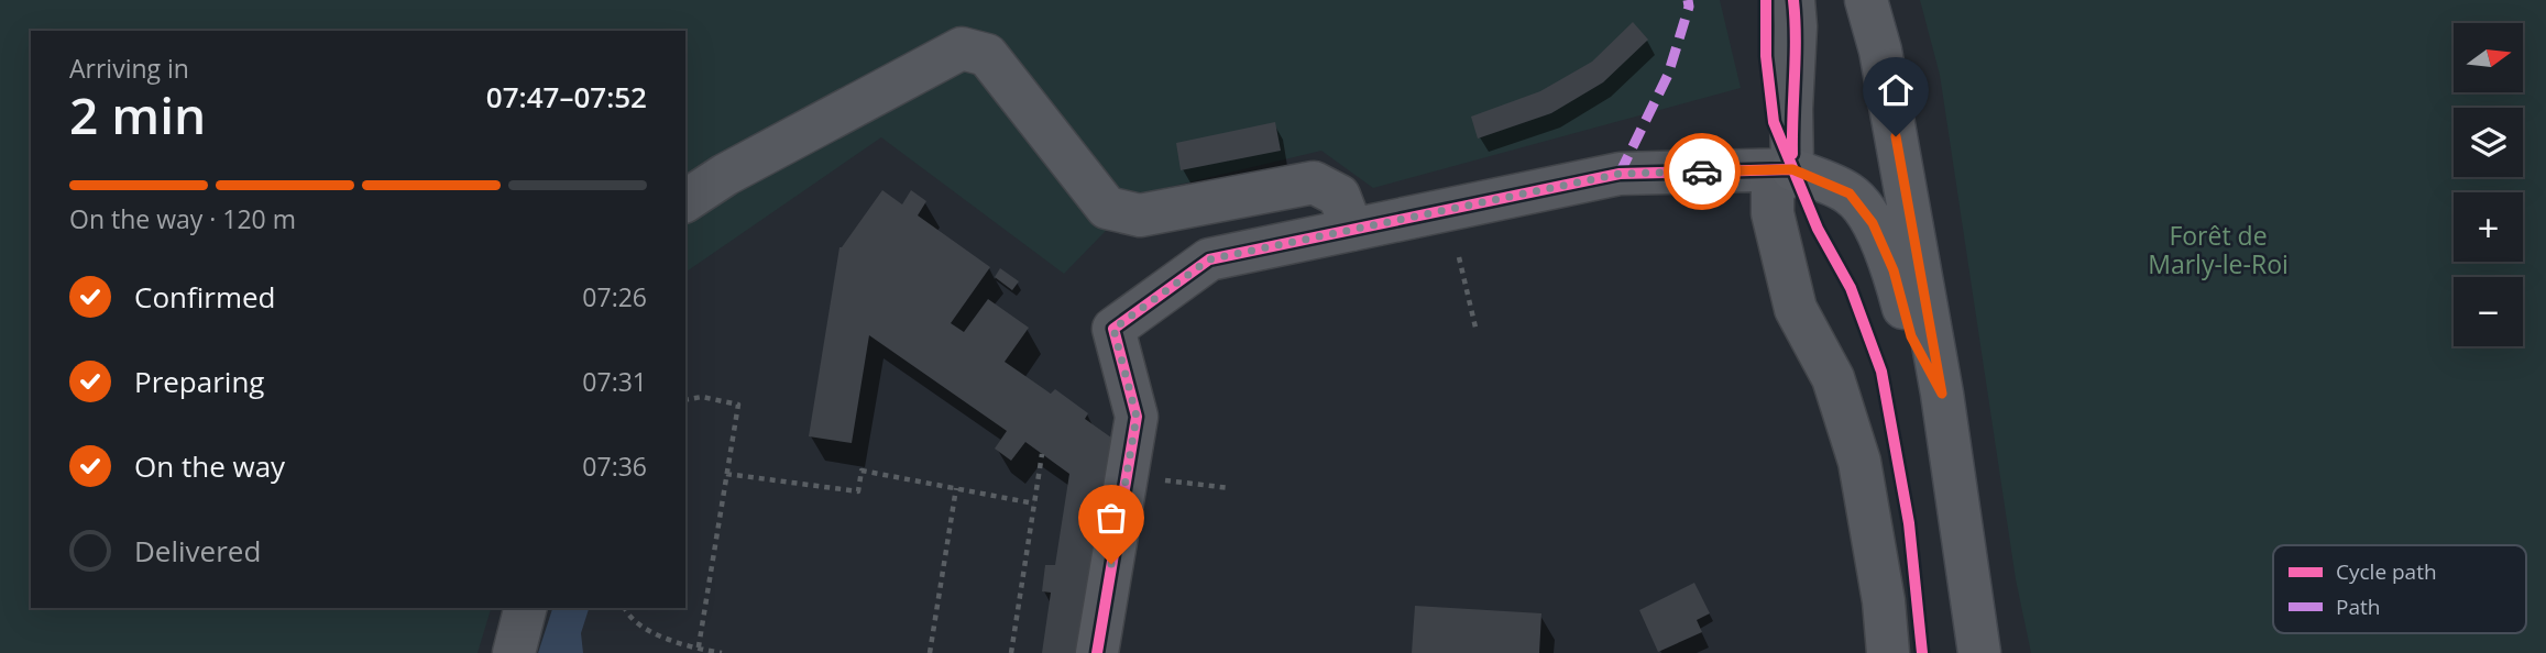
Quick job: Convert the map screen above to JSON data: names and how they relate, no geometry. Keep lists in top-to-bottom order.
{
  "parks": ["Forêt de Marly-le-Roi"],
  "legend": ["Cycle path", "Path"],
  "north": "right",
  "page": {
    "map_buttons": ["+", "−"],
    "heading": ["2 min", "Arriving in", "07:47–07:52"],
    "bar": "On the way · 120 m",
    "list": [
      ["Confirmed", "07:26"],
      ["Preparing", "07:31"],
      ["On the way", "07:36"],
      "Delivered"
    ]
  }
}
